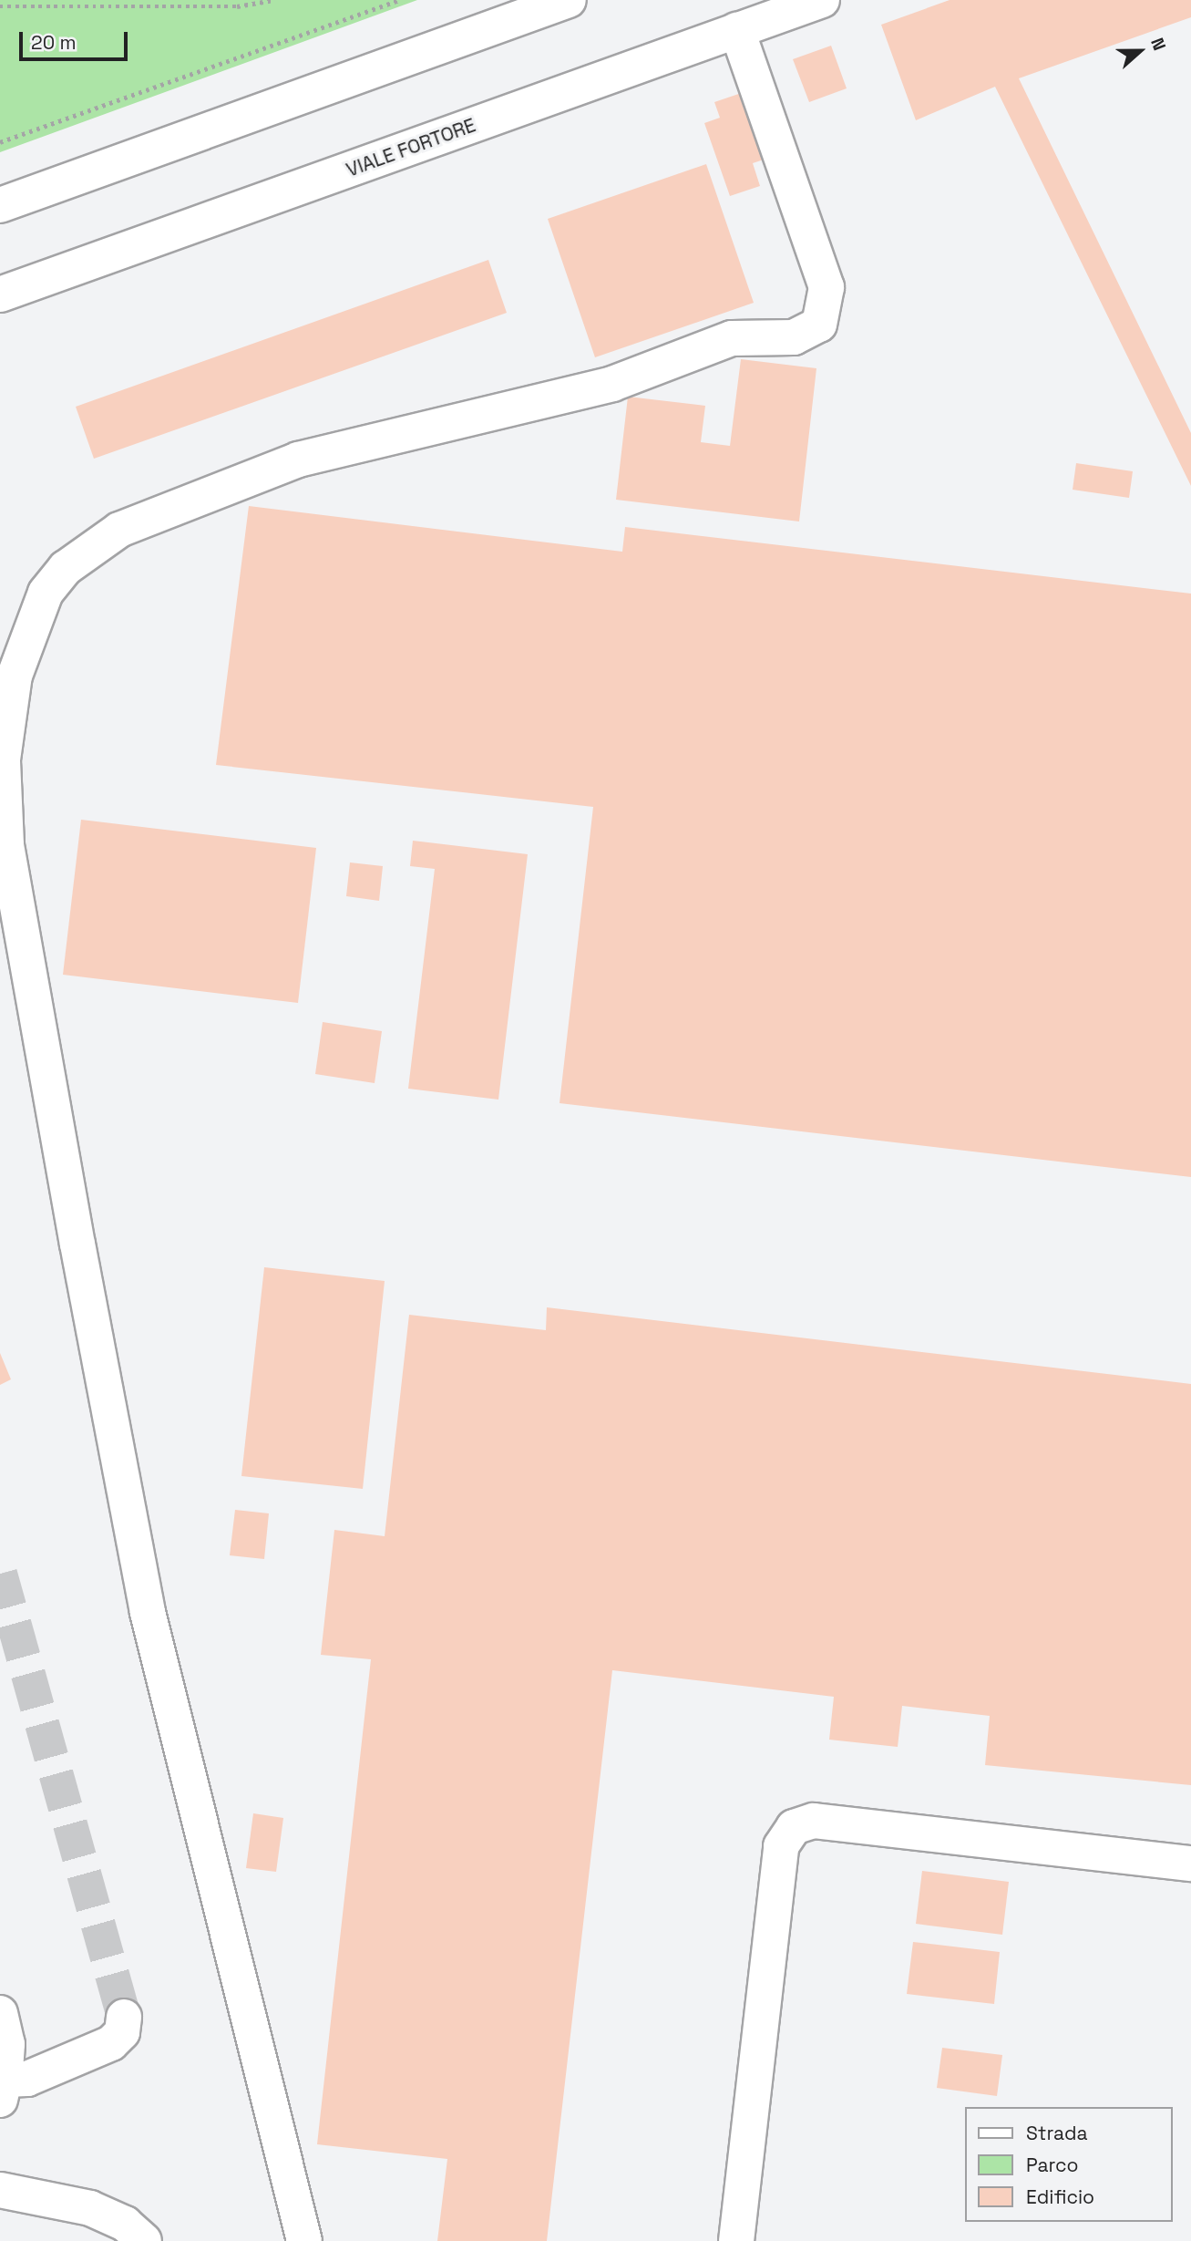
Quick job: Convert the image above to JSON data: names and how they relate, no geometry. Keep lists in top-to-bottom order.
{
  "streets": {
    "main road": ["VIALE FORTORE"]
  },
  "legend": ["Strada", "Parco", "Edificio"],
  "scale_bar": "20 m",
  "north": "right"
}
